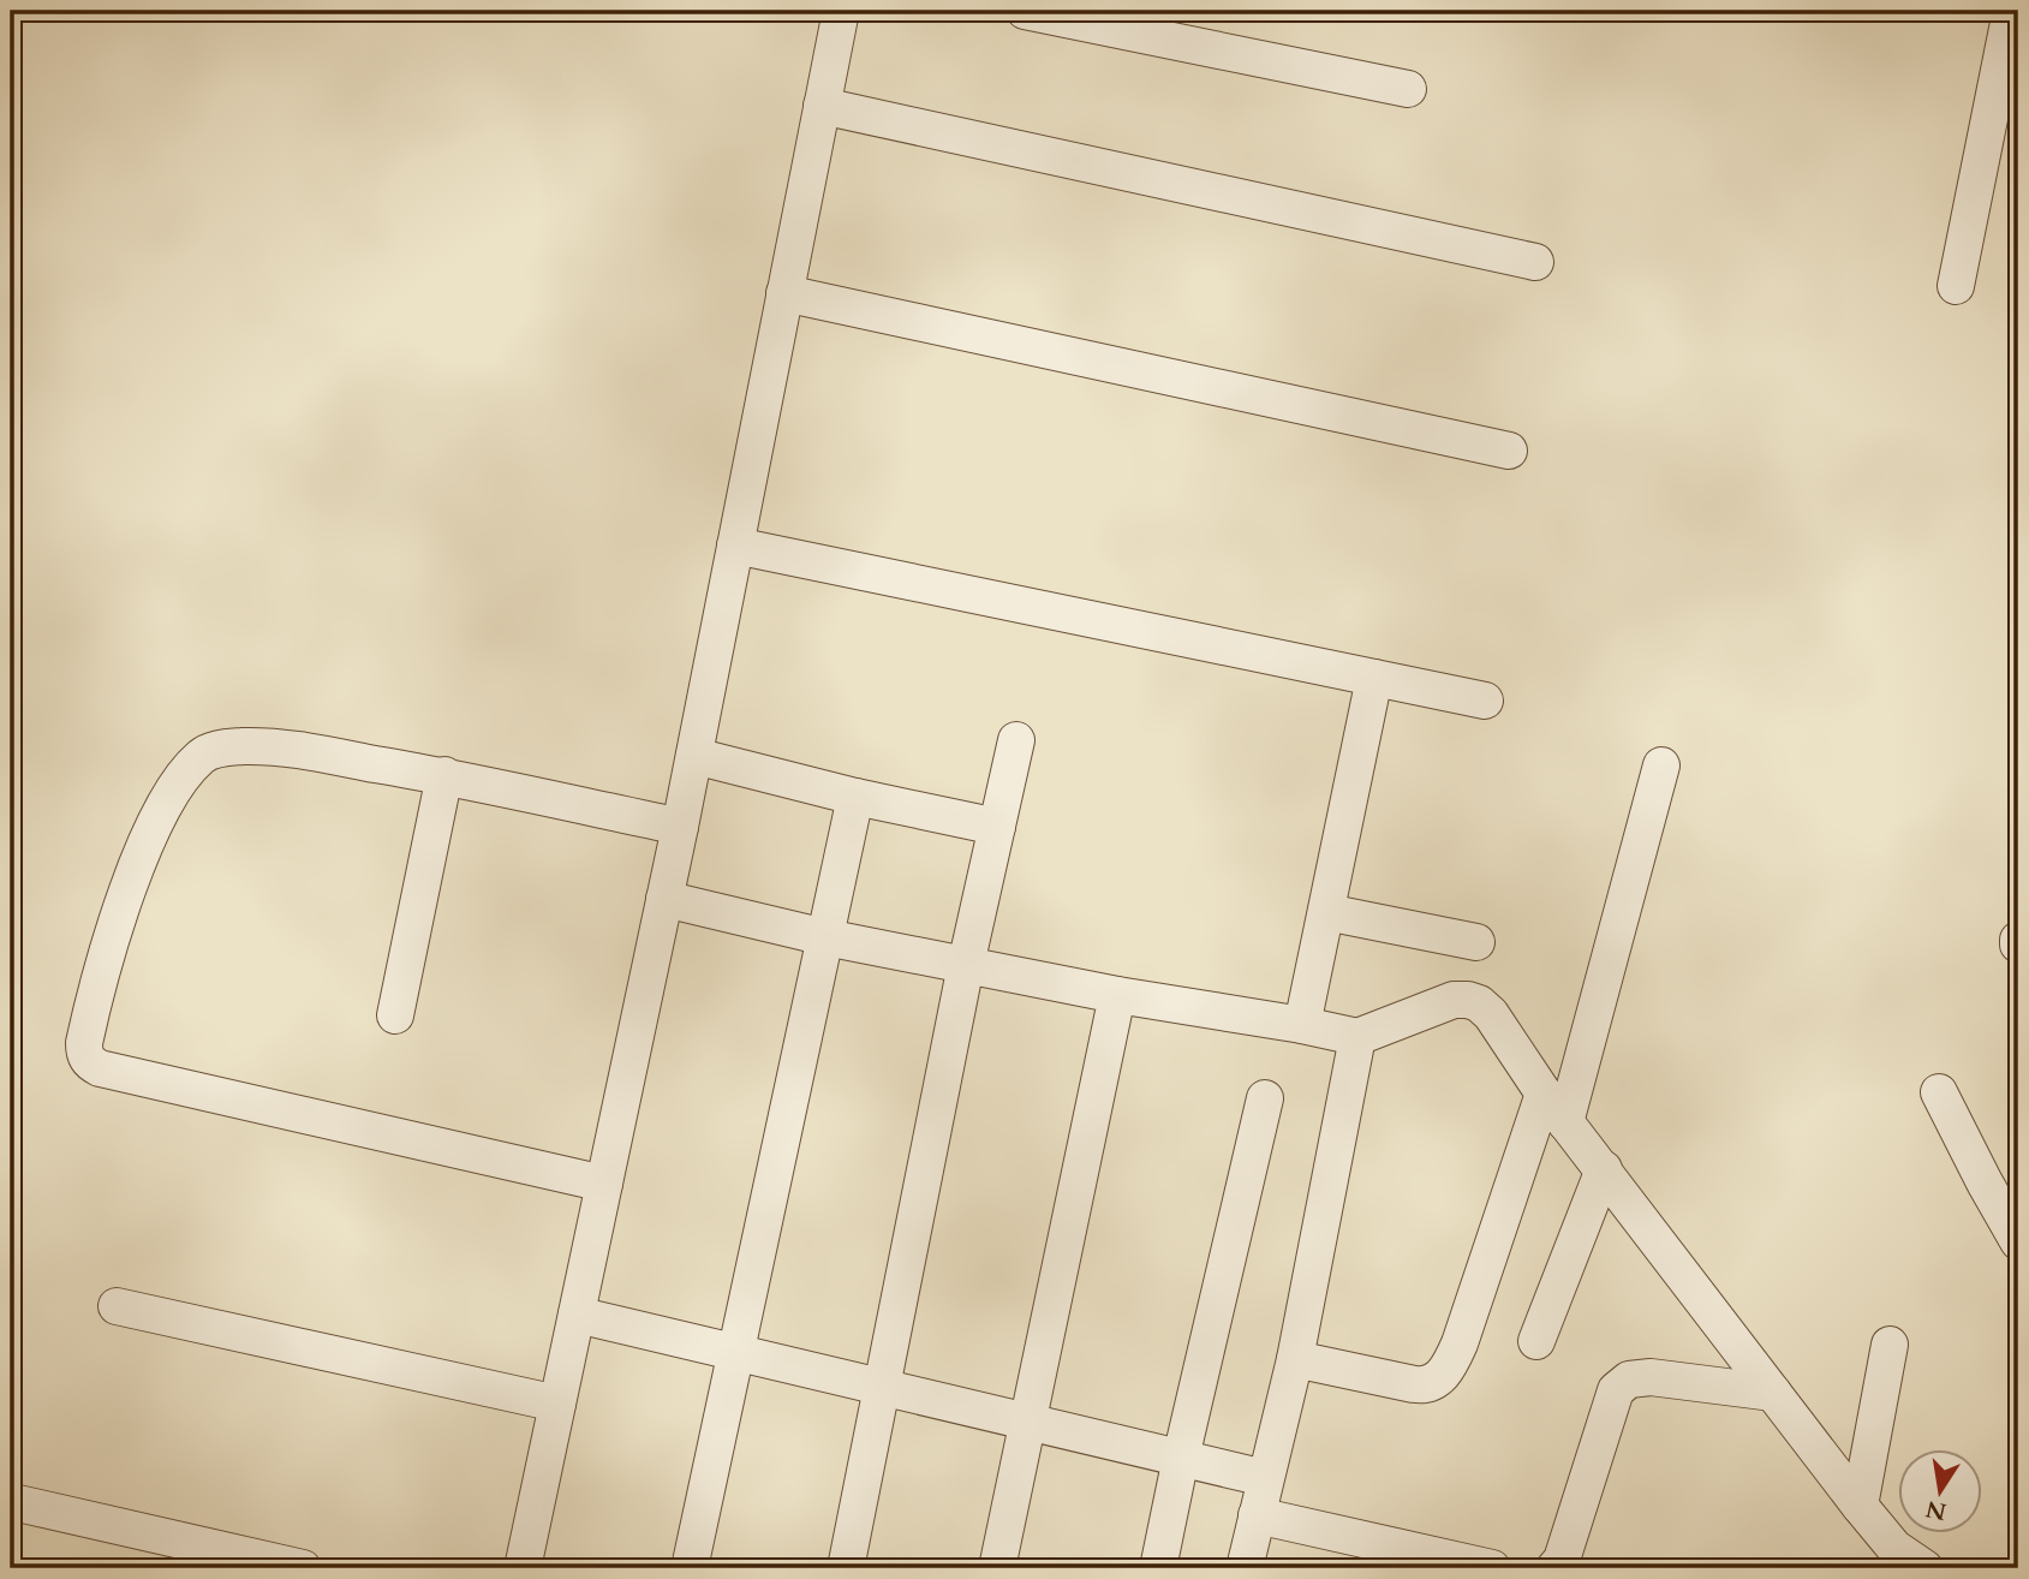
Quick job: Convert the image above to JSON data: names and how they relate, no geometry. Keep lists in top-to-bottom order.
{
  "north": "bottom"
}
